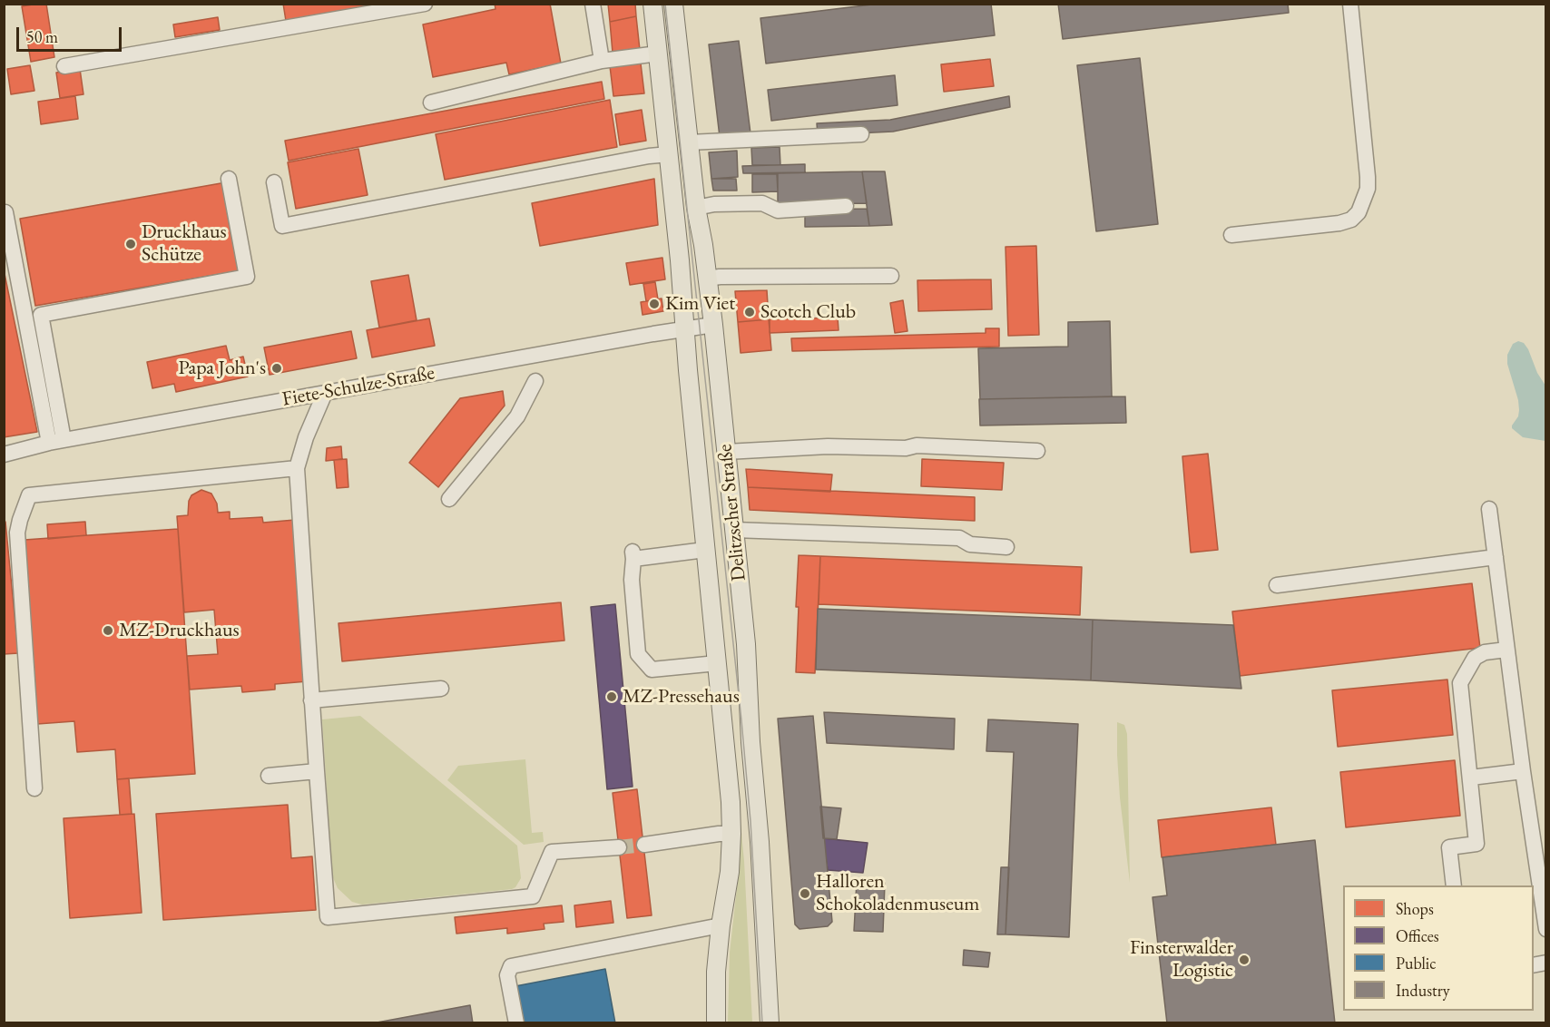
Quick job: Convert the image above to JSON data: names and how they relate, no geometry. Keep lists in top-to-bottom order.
{
  "streets": {
    "main road": ["Delitzscher Straße"],
    "street": ["Fiete-Schulze-Straße"]
  },
  "crossings": [
    ["Fiete-Schulze-Straße", "Delitzscher Straße"]
  ],
  "places": [
    "Druckhaus Schütze",
    "Kim Viet",
    "Scotch Club",
    "Papa John's",
    "MZ-Druckhaus",
    "MZ-Pressehaus",
    "Halloren Schokoladenmuseum",
    "Finsterwalder Logistic"
  ],
  "legend": [
    "Shops",
    "Offices",
    "Public",
    "Industry"
  ],
  "scale_bar": "50 m"
}
